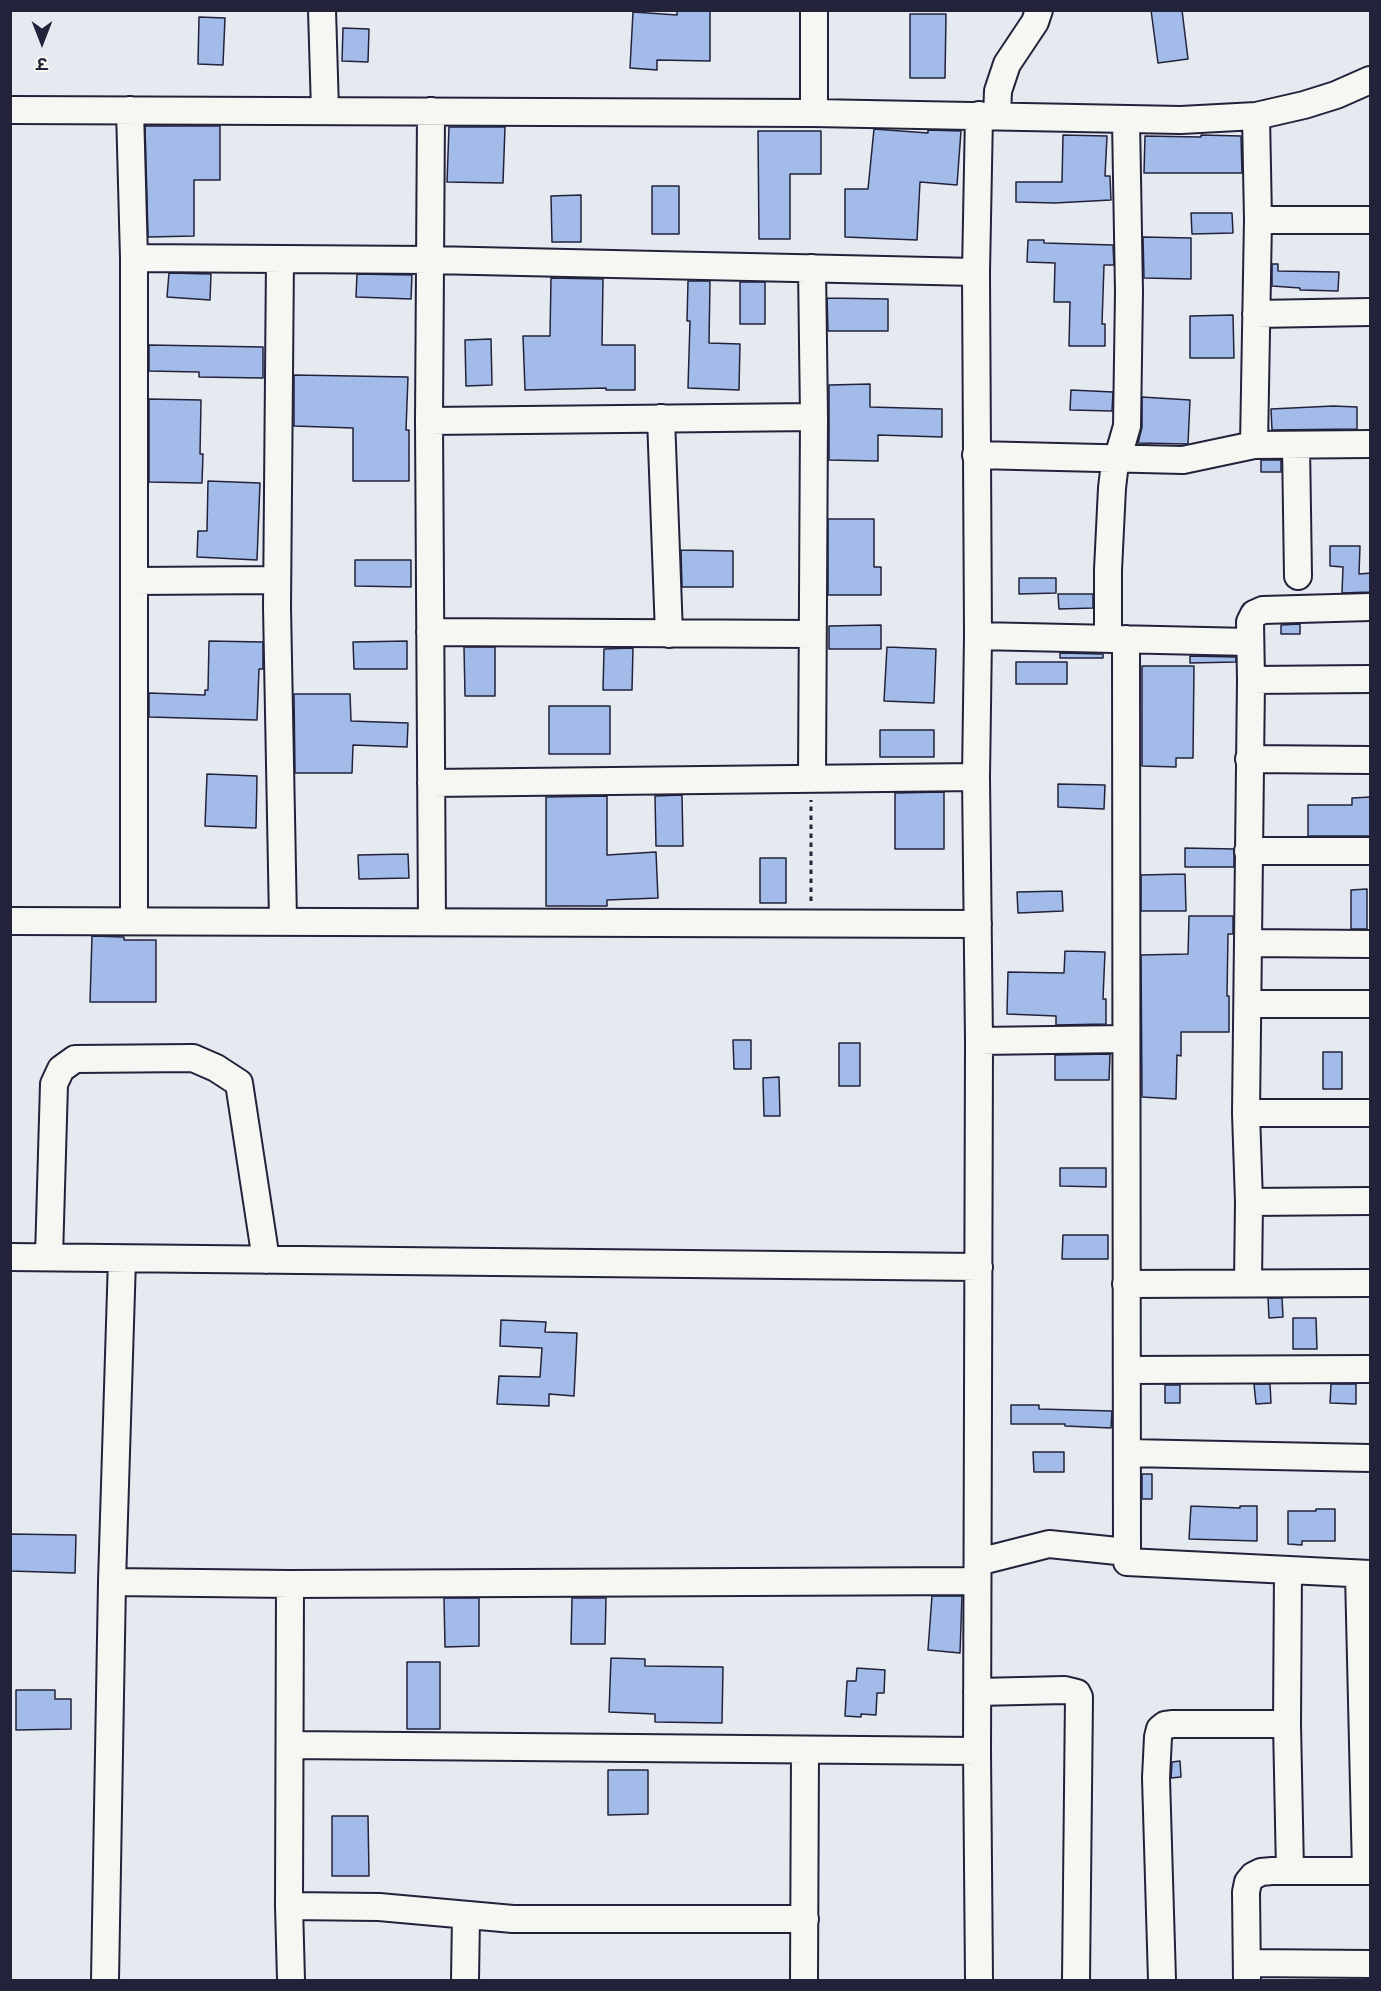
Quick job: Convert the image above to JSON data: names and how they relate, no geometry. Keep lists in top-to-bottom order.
{
  "north": "bottom"
}
